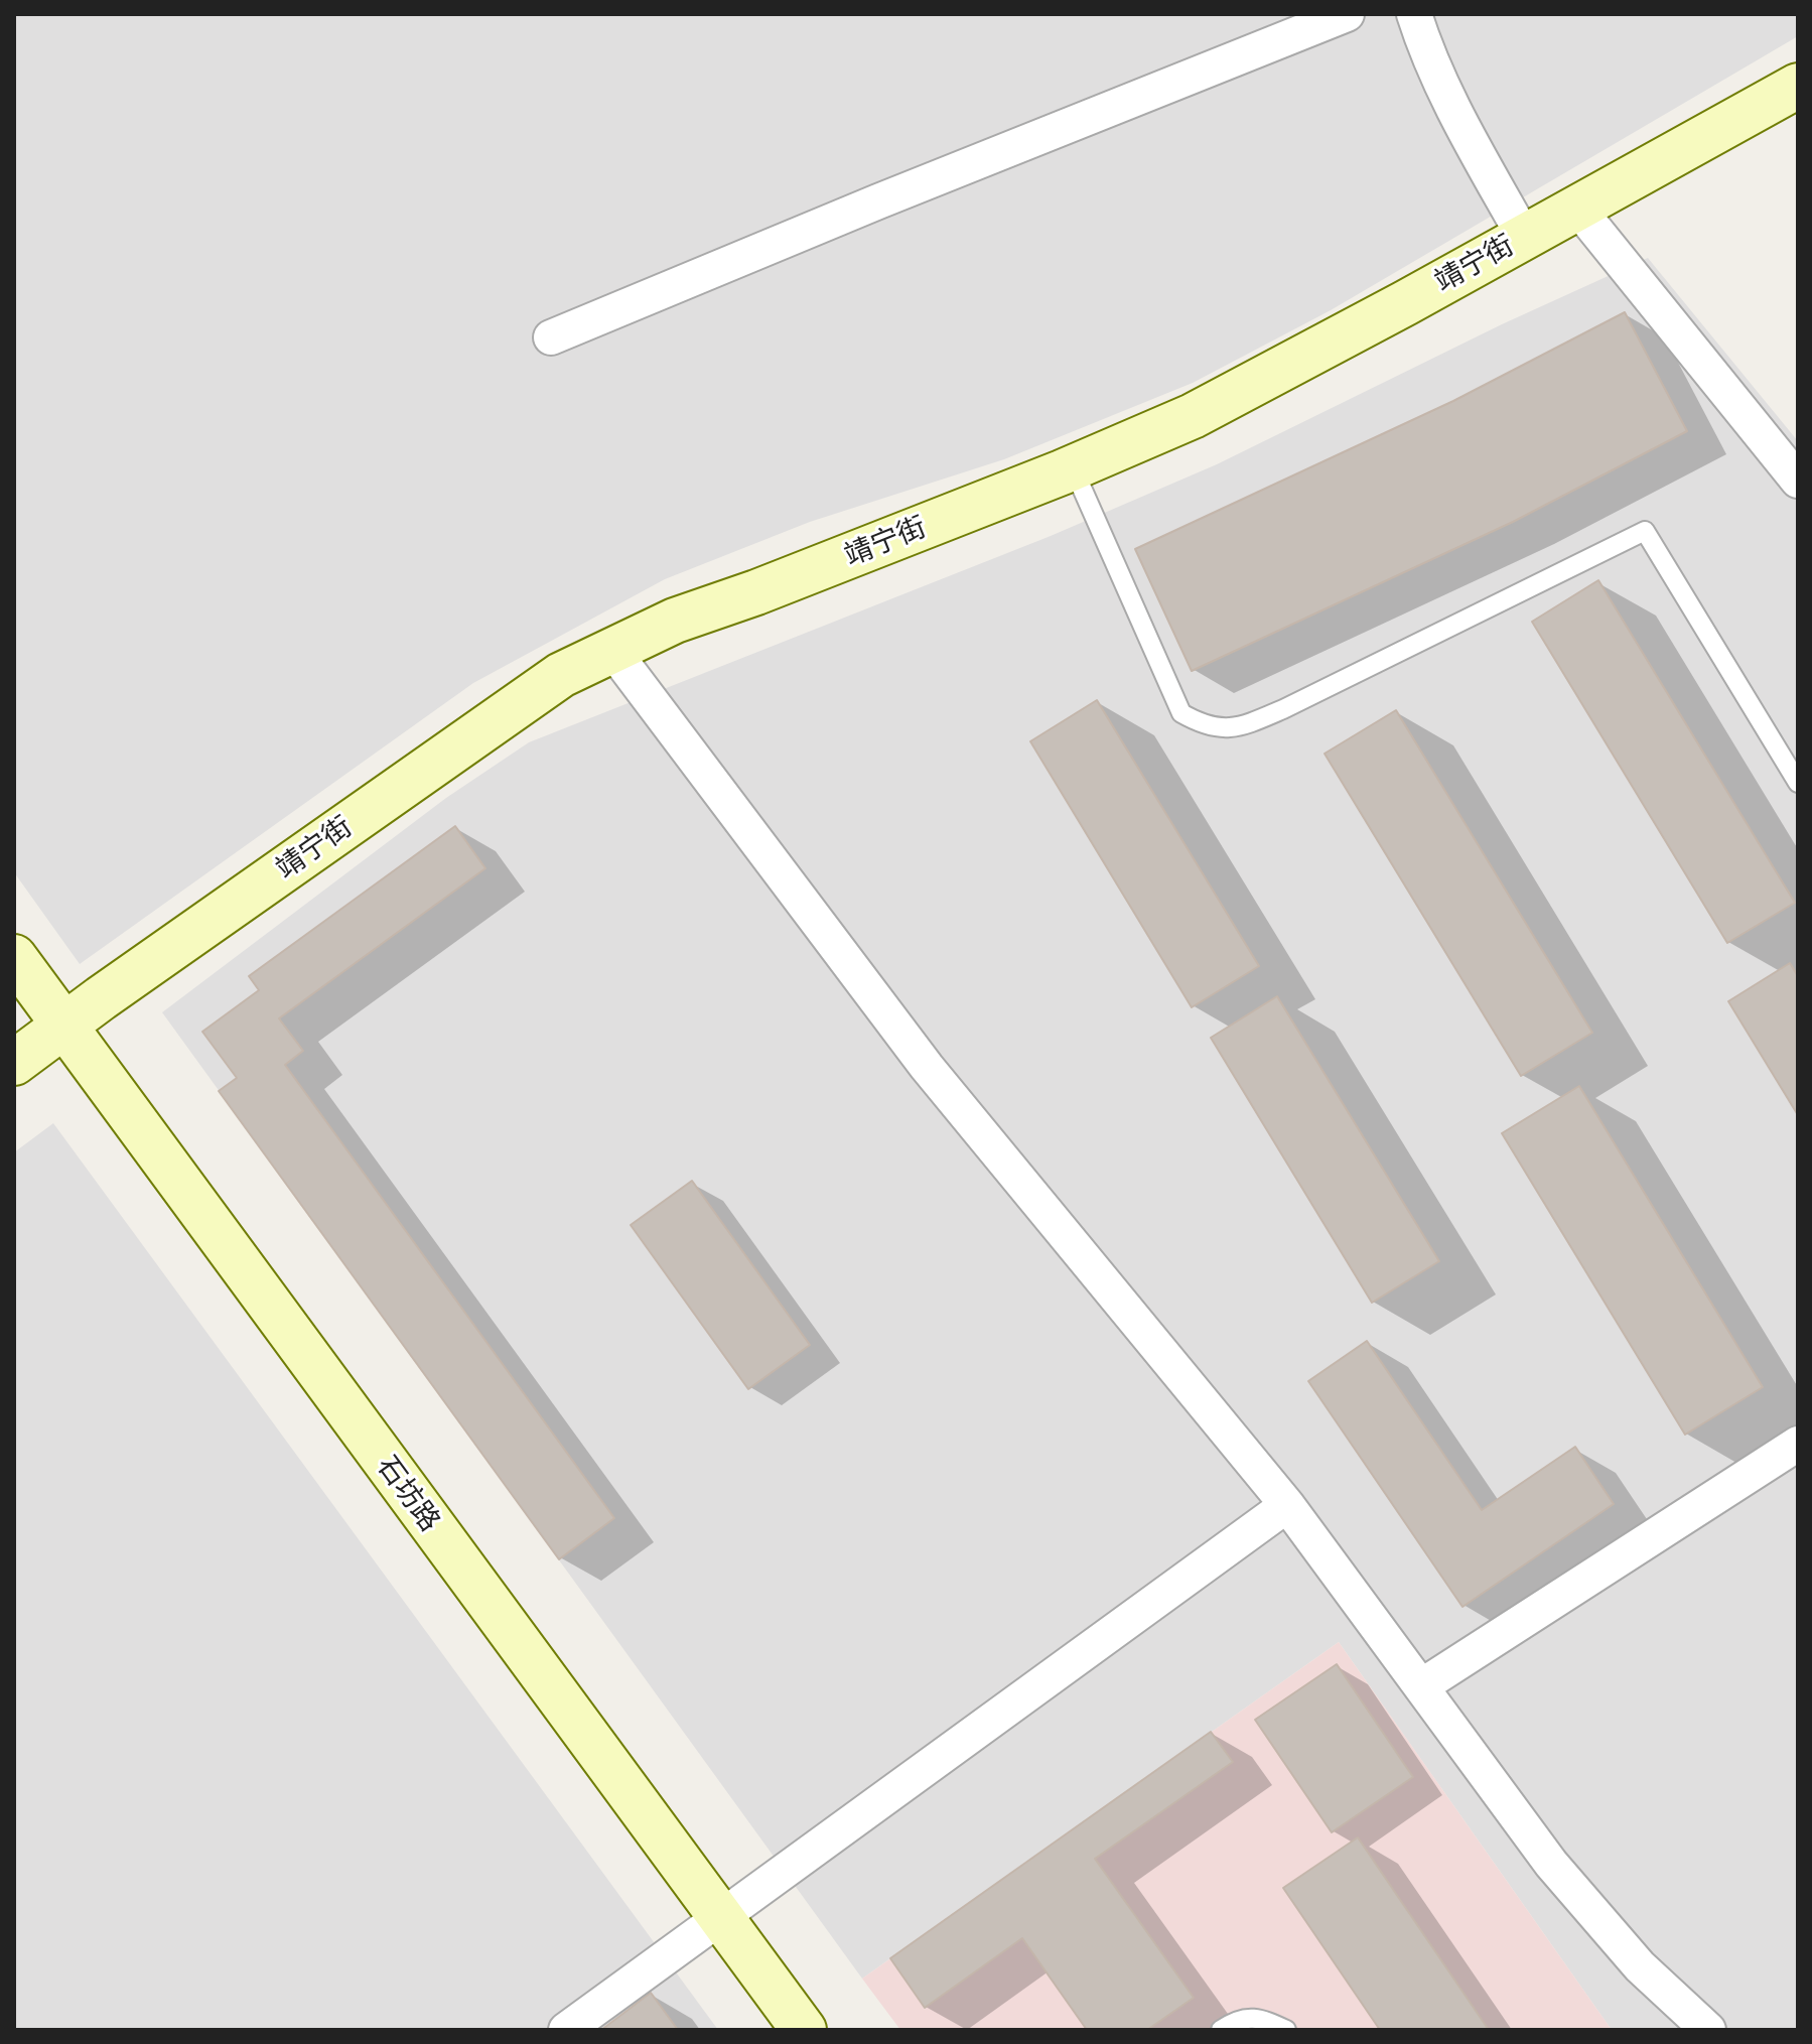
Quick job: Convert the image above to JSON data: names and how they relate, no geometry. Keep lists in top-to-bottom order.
{
  "streets": {
    "main road": ["靖宁街", "石坊路"]
  },
  "crossings": [
    ["靖宁街", "石坊路"]
  ]
}
